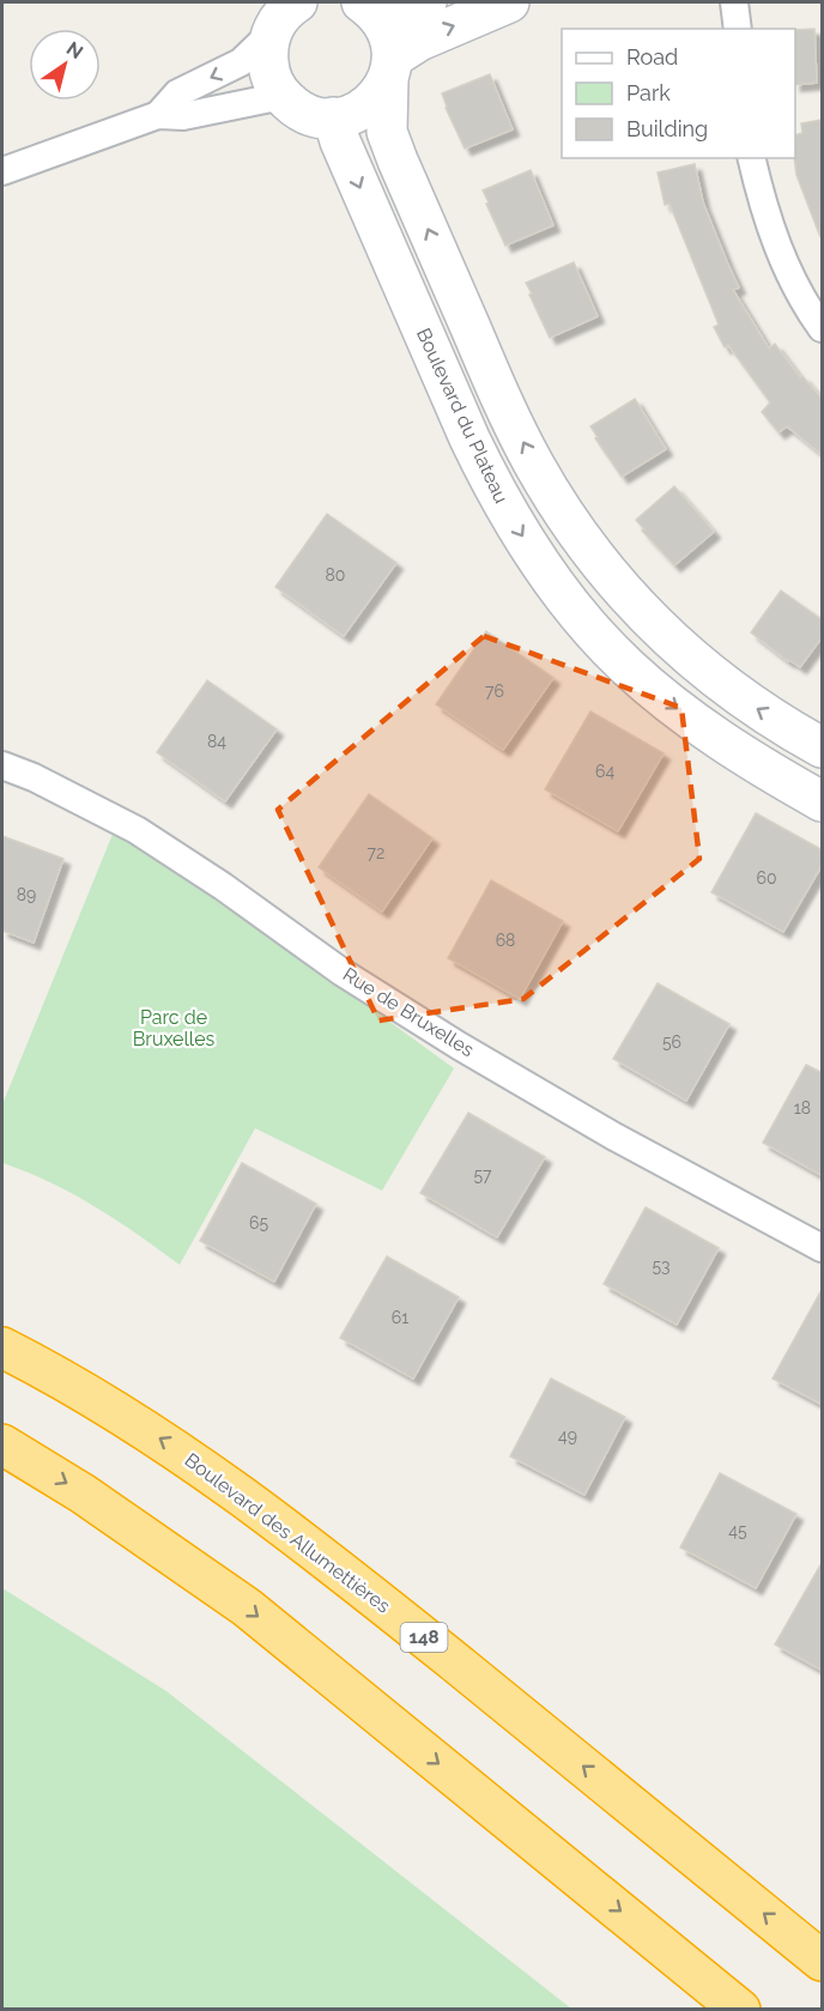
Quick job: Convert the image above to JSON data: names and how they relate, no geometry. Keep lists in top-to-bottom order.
{
  "streets": {
    "highway": ["Boulevard des Allumettières", "148"],
    "main road": ["Boulevard du Plateau"],
    "street": ["Rue de Bruxelles"]
  },
  "parks": ["Parc de Bruxelles"],
  "house_numbers": [
    "80",
    "76",
    "84",
    "64",
    "72",
    "60",
    "89",
    "68",
    "56",
    "18",
    "57",
    "65",
    "53",
    "61",
    "49",
    "45"
  ],
  "legend": ["Road", "Park", "Building"],
  "north": "top right"
}
